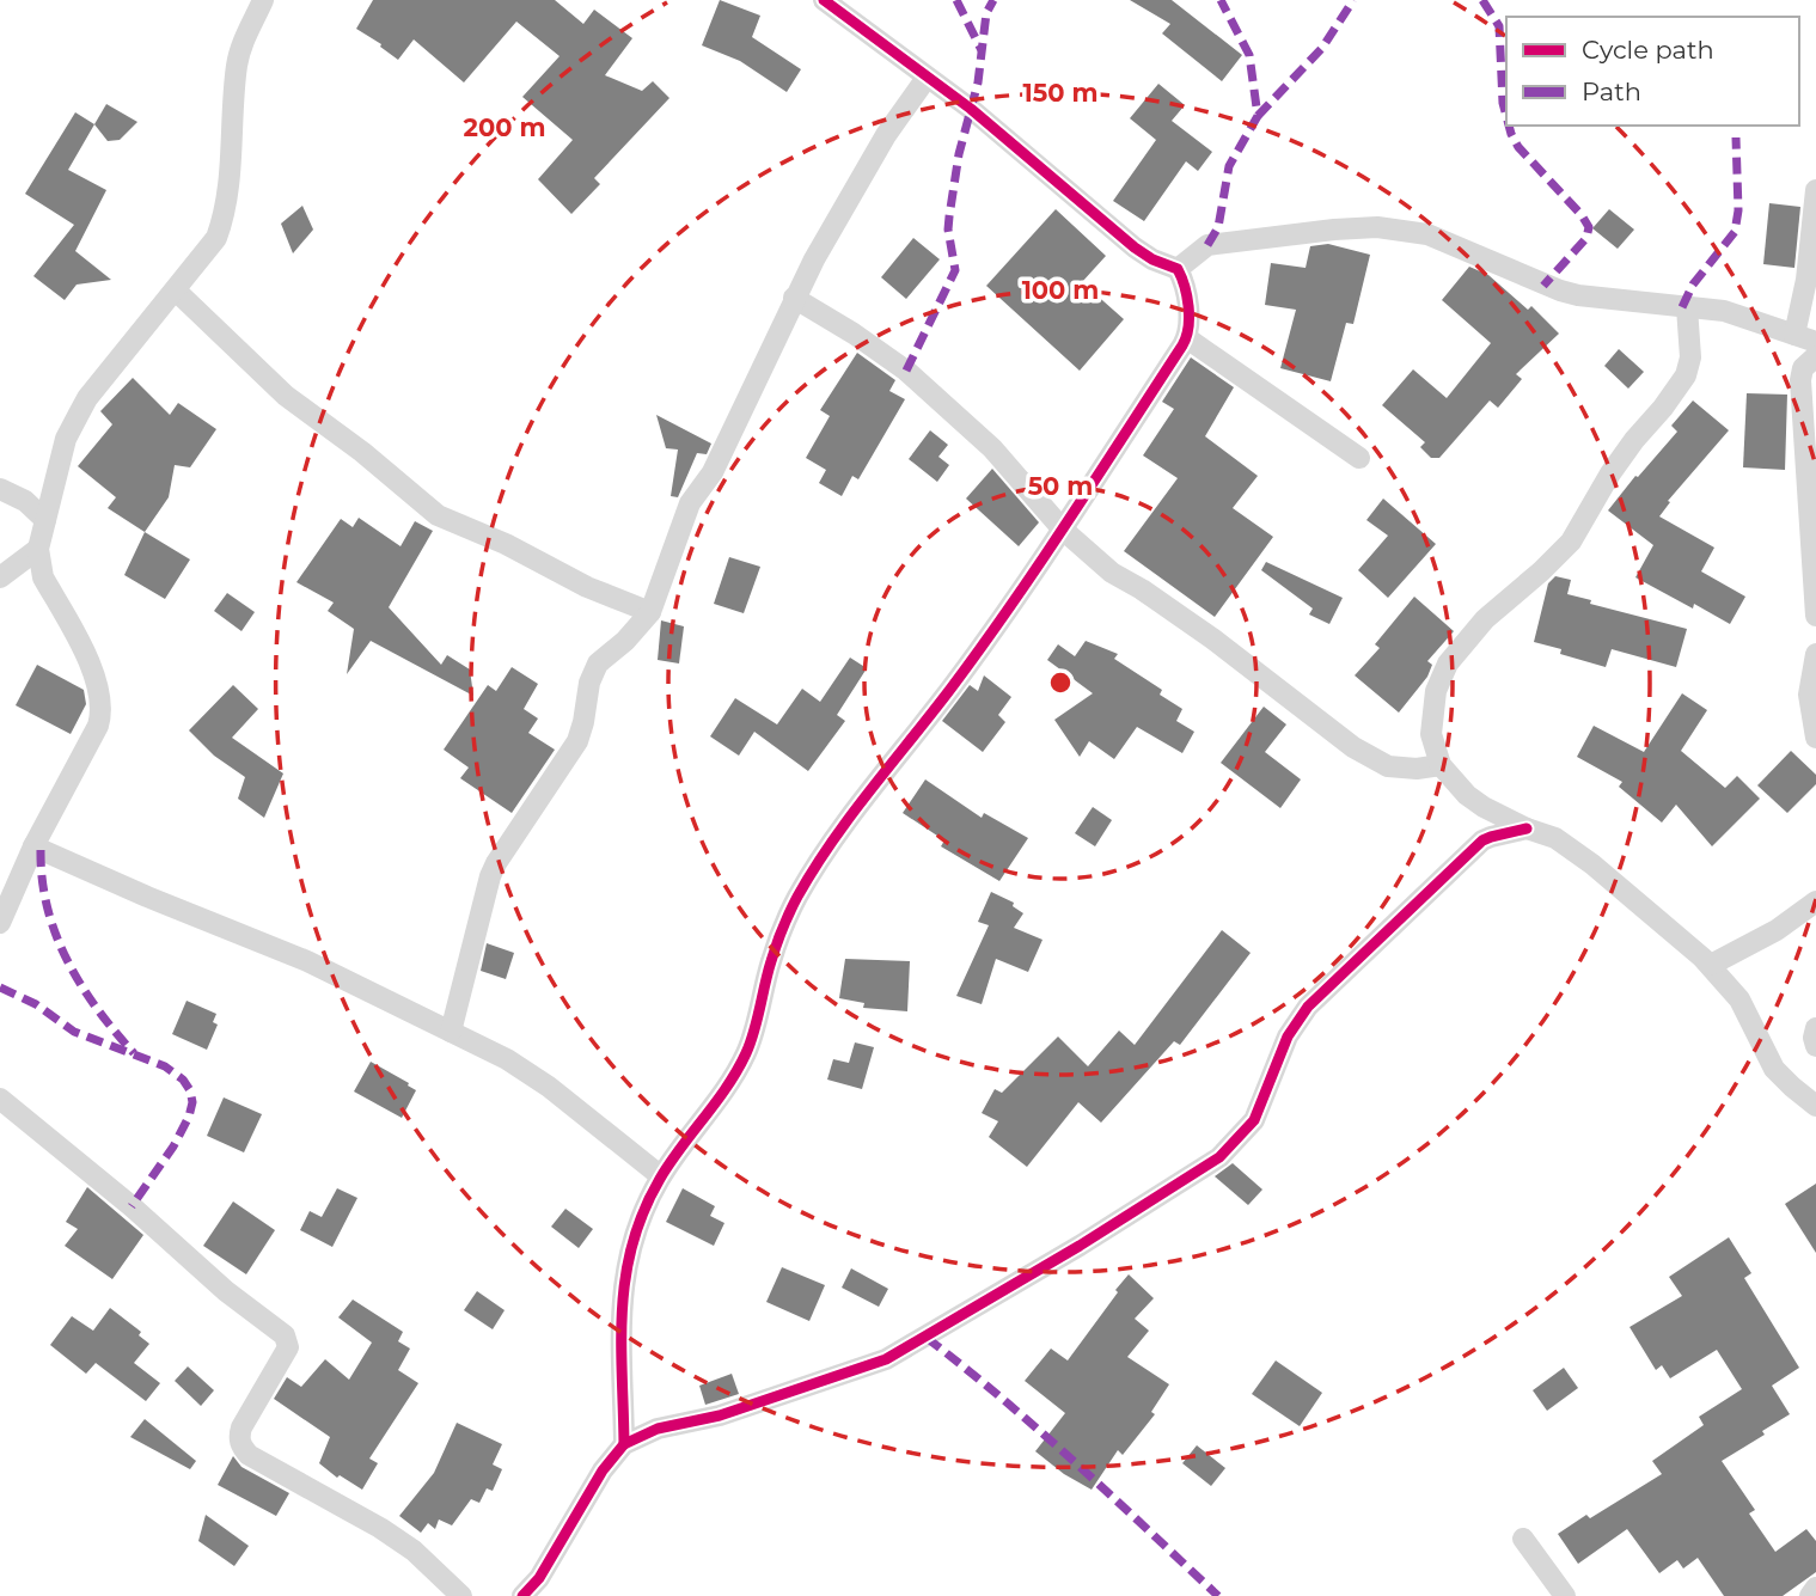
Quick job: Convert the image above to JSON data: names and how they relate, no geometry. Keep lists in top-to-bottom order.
{
  "legend": ["Cycle path", "Path"],
  "rings": [
    "150 m",
    "200 m",
    "100 m",
    "50 m"
  ]
}
